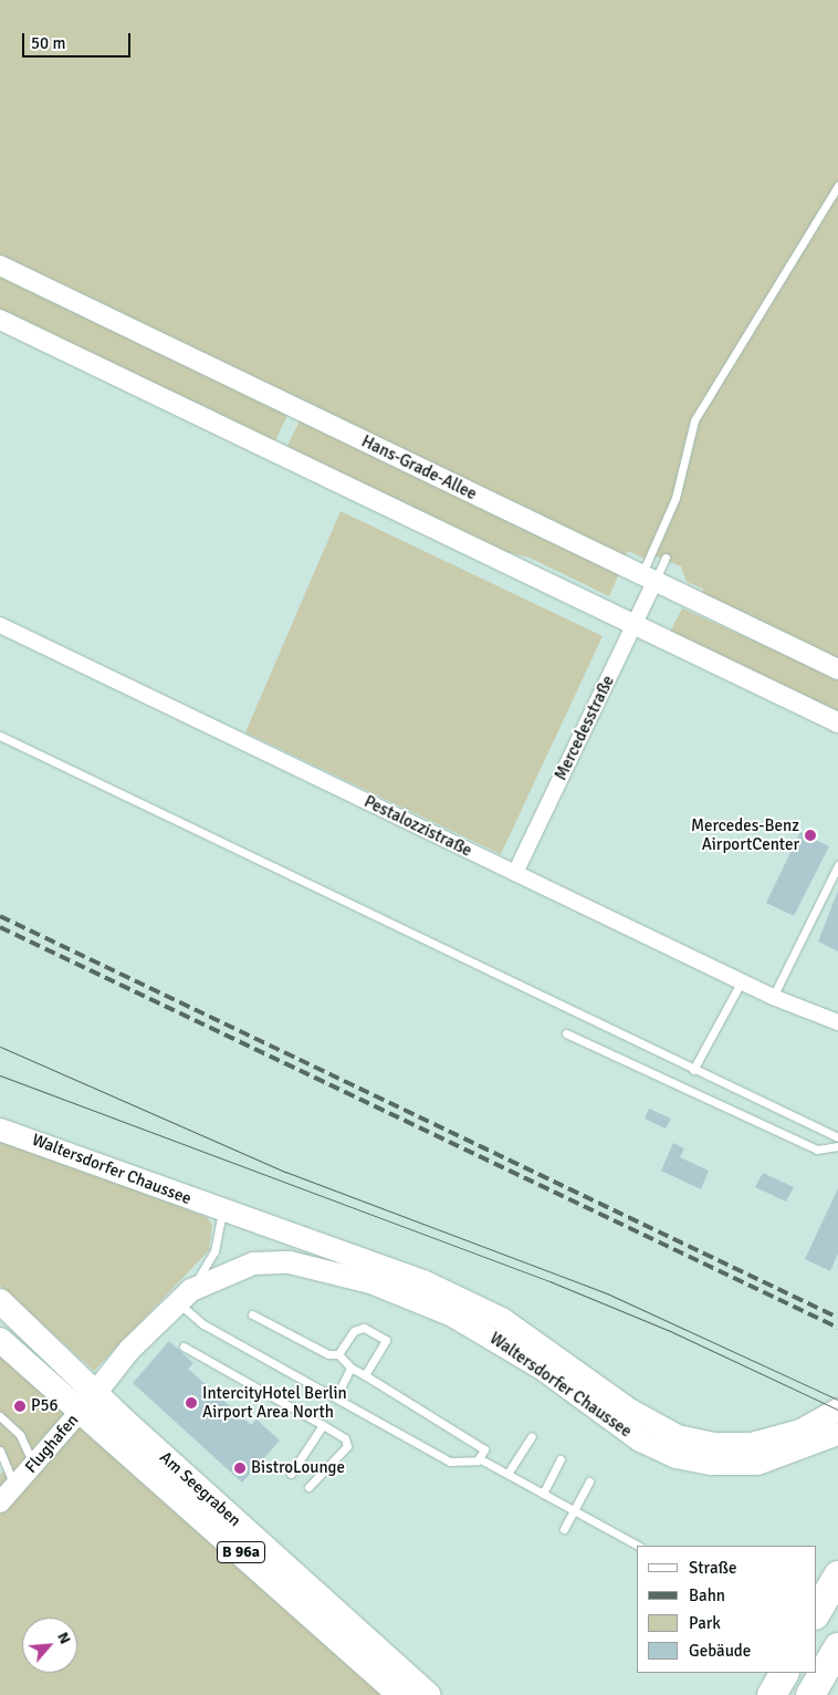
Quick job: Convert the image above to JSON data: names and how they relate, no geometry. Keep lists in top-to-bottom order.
{
  "streets": {
    "main road": ["Waltersdorfer Chaussee", "Am Seegraben", "B 96a"],
    "street": [
      "Hans-Grade-Allee",
      "Mercedesstraße",
      "Pestalozzistraße",
      "Flughafen"
    ]
  },
  "crossings": [
    ["Hans-Grade-Allee", "Mercedesstraße"],
    ["Mercedesstraße", "Pestalozzistraße"],
    ["Waltersdorfer Chaussee", "Flughafen"],
    ["Waltersdorfer Chaussee", "Am Seegraben"],
    ["Flughafen", "Am Seegraben"]
  ],
  "places": [
    "Mercedes-Benz AirportCenter",
    "IntercityHotel Berlin Airport Area North",
    "P56",
    "BistroLounge"
  ],
  "legend": [
    "Straße",
    "Bahn",
    "Park",
    "Gebäude"
  ],
  "scale_bar": "50 m",
  "north": "top right"
}
